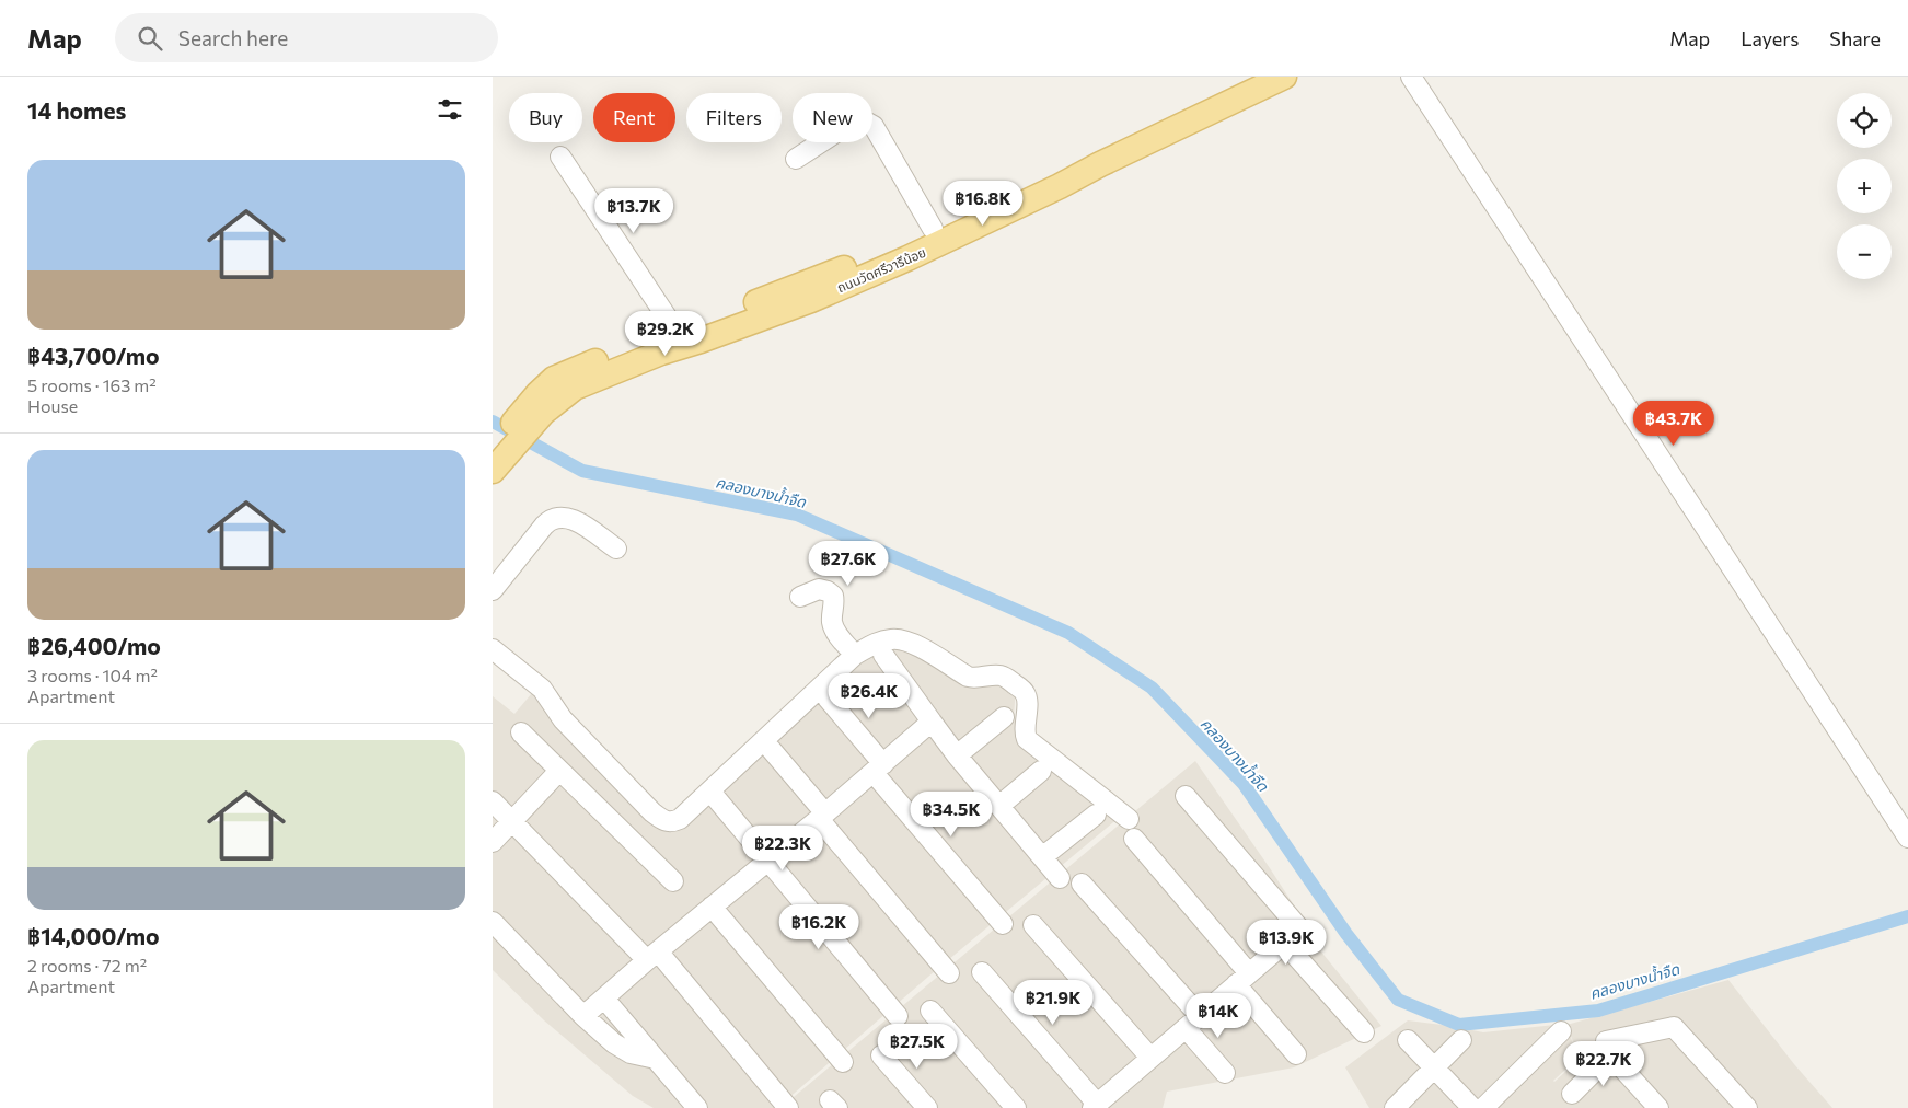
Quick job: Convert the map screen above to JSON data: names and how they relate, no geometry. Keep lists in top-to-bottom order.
{
  "streets": {
    "main road": ["ถนนวัดศรีวารีน้อย"]
  },
  "water": ["คลองบางน้ำจืด"],
  "page": {
    "header": "Map",
    "search": "Search here",
    "nav": ["Map", "Layers", "Share"],
    "heading": "14 homes",
    "map_buttons": ["+", "−"],
    "chip": [
      "Buy",
      "Rent",
      "Filters",
      "New"
    ],
    "list": [
      {
        "name": "฿43,700/mo",
        "note": "5 rooms · 163 m² · House"
      },
      {
        "name": "฿26,400/mo",
        "note": "3 rooms · 104 m² · Apartment"
      },
      {
        "name": "฿14,000/mo",
        "note": "2 rooms · 72 m² · Apartment"
      }
    ],
    "price": [
      "฿16.8K",
      "฿13.7K",
      "฿29.2K",
      "฿43.7K",
      "฿27.6K",
      "฿26.4K",
      "฿34.5K",
      "฿22.3K",
      "฿16.2K",
      "฿13.9K",
      "฿21.9K",
      "฿14K",
      "฿27.5K",
      "฿22.7K"
    ]
  }
}
